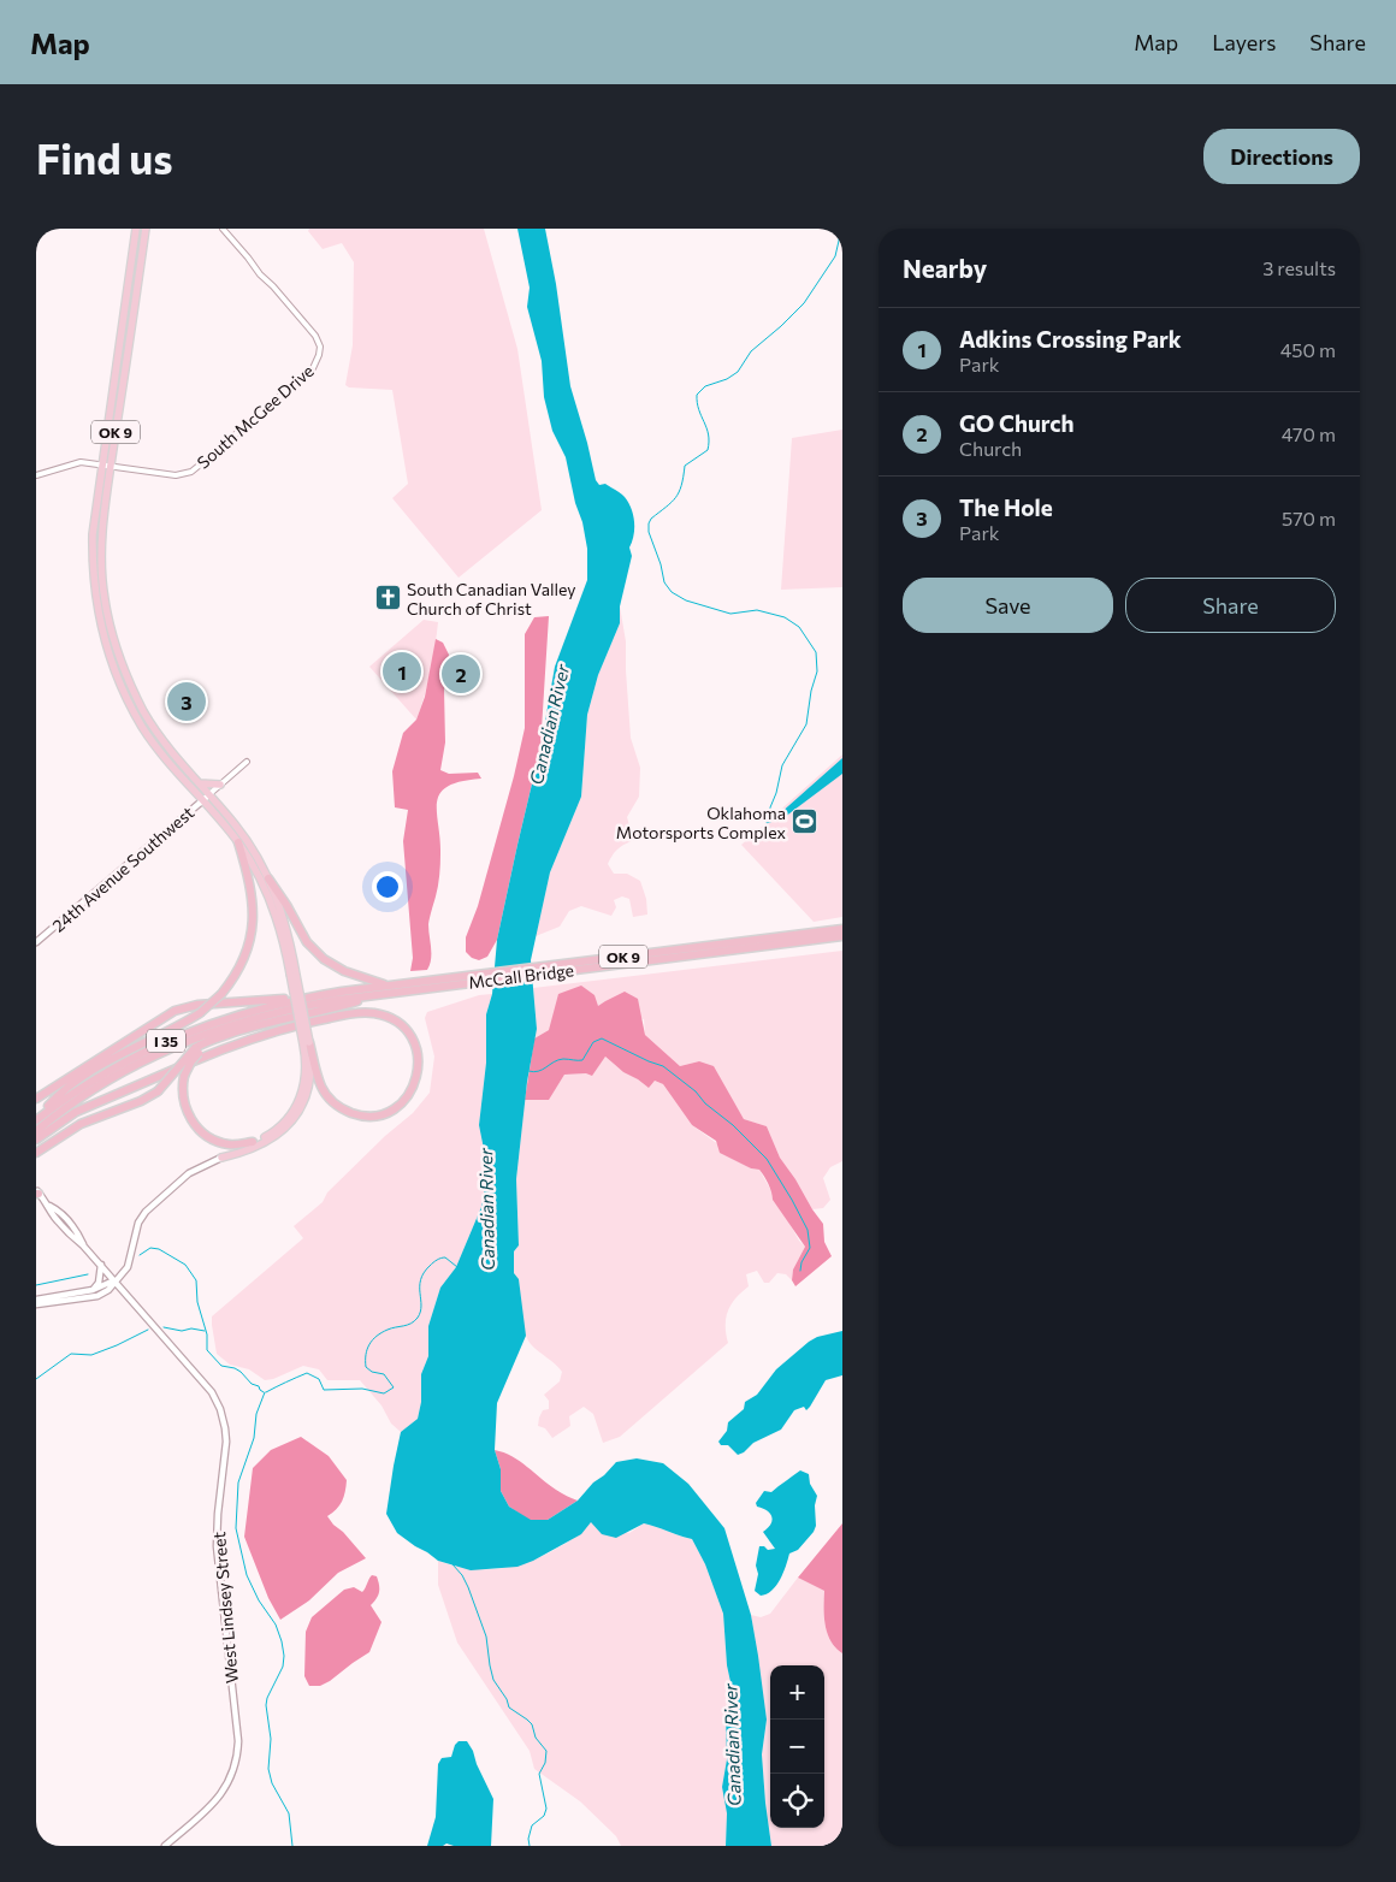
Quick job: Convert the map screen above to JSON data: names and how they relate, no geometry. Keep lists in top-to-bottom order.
{
  "streets": {
    "highway": ["OK 9", "McCall Bridge", "I 35"],
    "main road": ["24th Avenue Southwest", "West Lindsey Street"],
    "street": ["South McGee Drive"]
  },
  "crossings": [
    ["South McGee Drive", "OK 9"],
    ["OK 9", "24th Avenue Southwest"],
    ["OK 9", "McCall Bridge"],
    ["OK 9", "I 35"],
    ["McCall Bridge", "I 35"]
  ],
  "water": ["Canadian River"],
  "places": {
    "church": ["South Canadian Valley Church of Christ"],
    "sports": ["Oklahoma Motorsports Complex"]
  },
  "page": {
    "header": "Map",
    "nav": ["Map", "Layers", "Share"],
    "buttons": [
      "Directions",
      ["Save", "Share"]
    ],
    "title": "Find us",
    "heading": ["Nearby", "3 results"],
    "list": [
      {
        "mark": "1",
        "name": "Adkins Crossing Park",
        "note": "Park",
        "value": "450 m"
      },
      {
        "mark": "2",
        "name": "GO Church",
        "note": "Church",
        "value": "470 m"
      },
      {
        "mark": "3",
        "name": "The Hole",
        "note": "Park",
        "value": "570 m"
      }
    ],
    "pins": ["1", "2", "3"],
    "map_buttons": ["+", "−"]
  }
}
